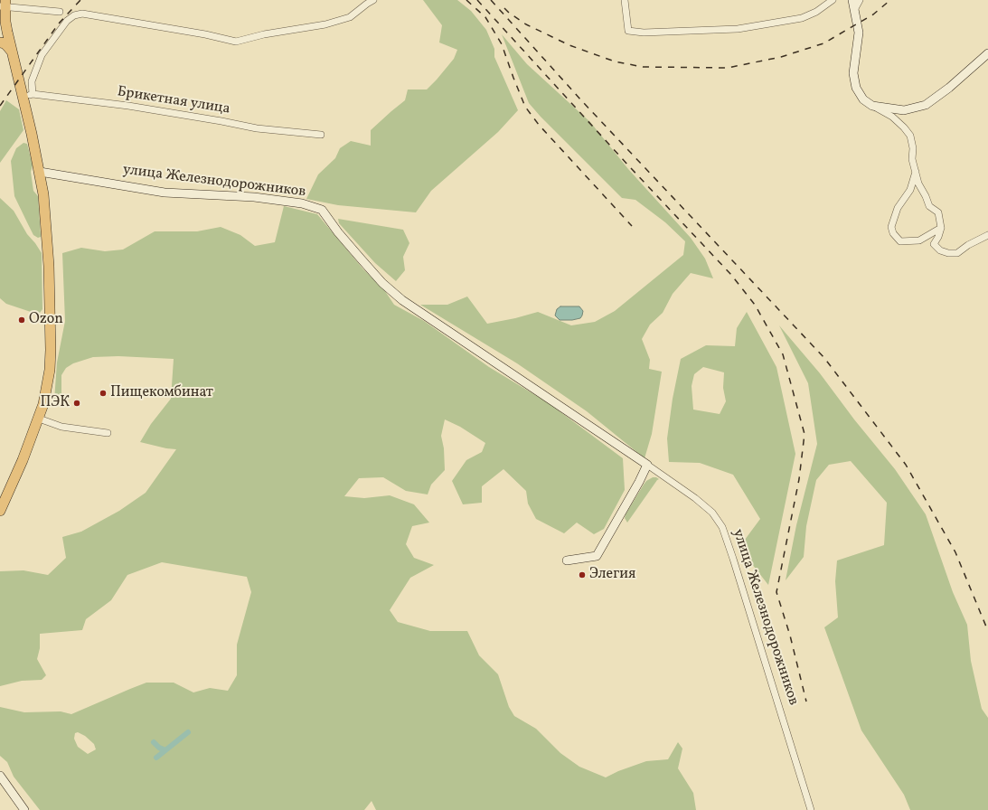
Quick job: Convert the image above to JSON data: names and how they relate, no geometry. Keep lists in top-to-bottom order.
{
  "streets": {
    "street": ["Брикетная улица", "улица Железнодорожников"]
  },
  "places": [
    "Ozon",
    "Пищекомбинат",
    "ПЭК",
    "Элегия"
  ]
}
